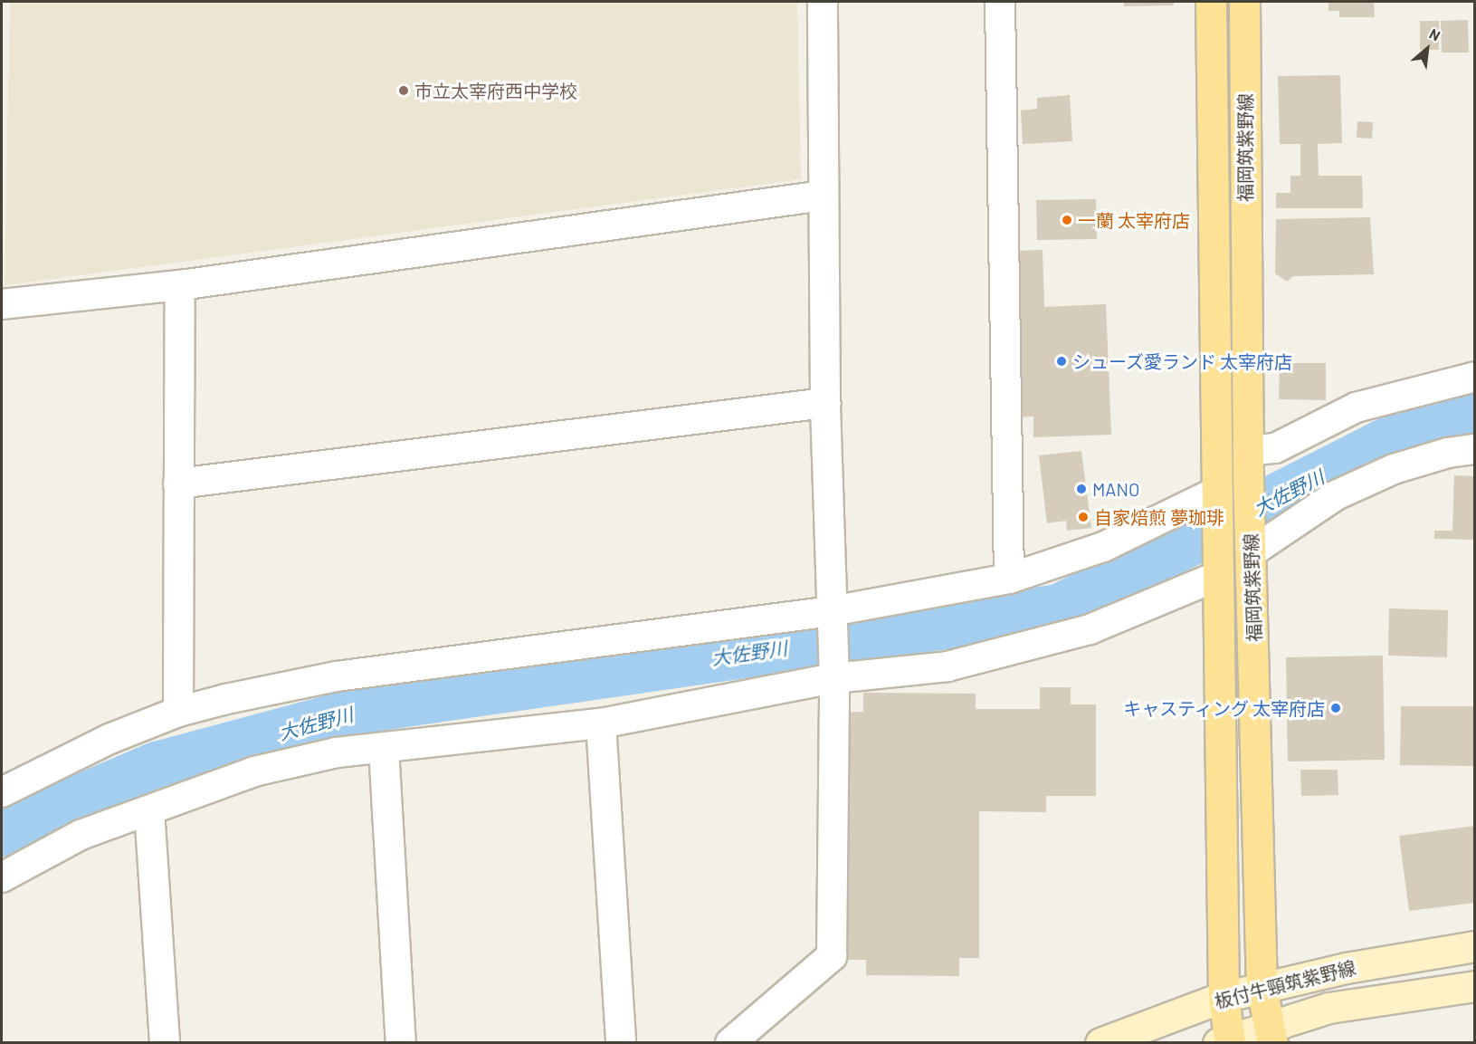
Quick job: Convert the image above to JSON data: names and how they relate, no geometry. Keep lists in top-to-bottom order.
{
  "streets": {
    "main road": ["福岡筑紫野線", "板付牛頸筑紫野線"]
  },
  "crossings": [
    ["福岡筑紫野線", "板付牛頸筑紫野線"]
  ],
  "water": ["大佐野川"],
  "places": [
    "市立太宰府西中学校",
    "一蘭 太宰府店",
    "シューズ愛ランド 太宰府店",
    "MANO",
    "自家焙煎 夢珈琲",
    "キャスティング 太宰府店"
  ],
  "north": "top right"
}
